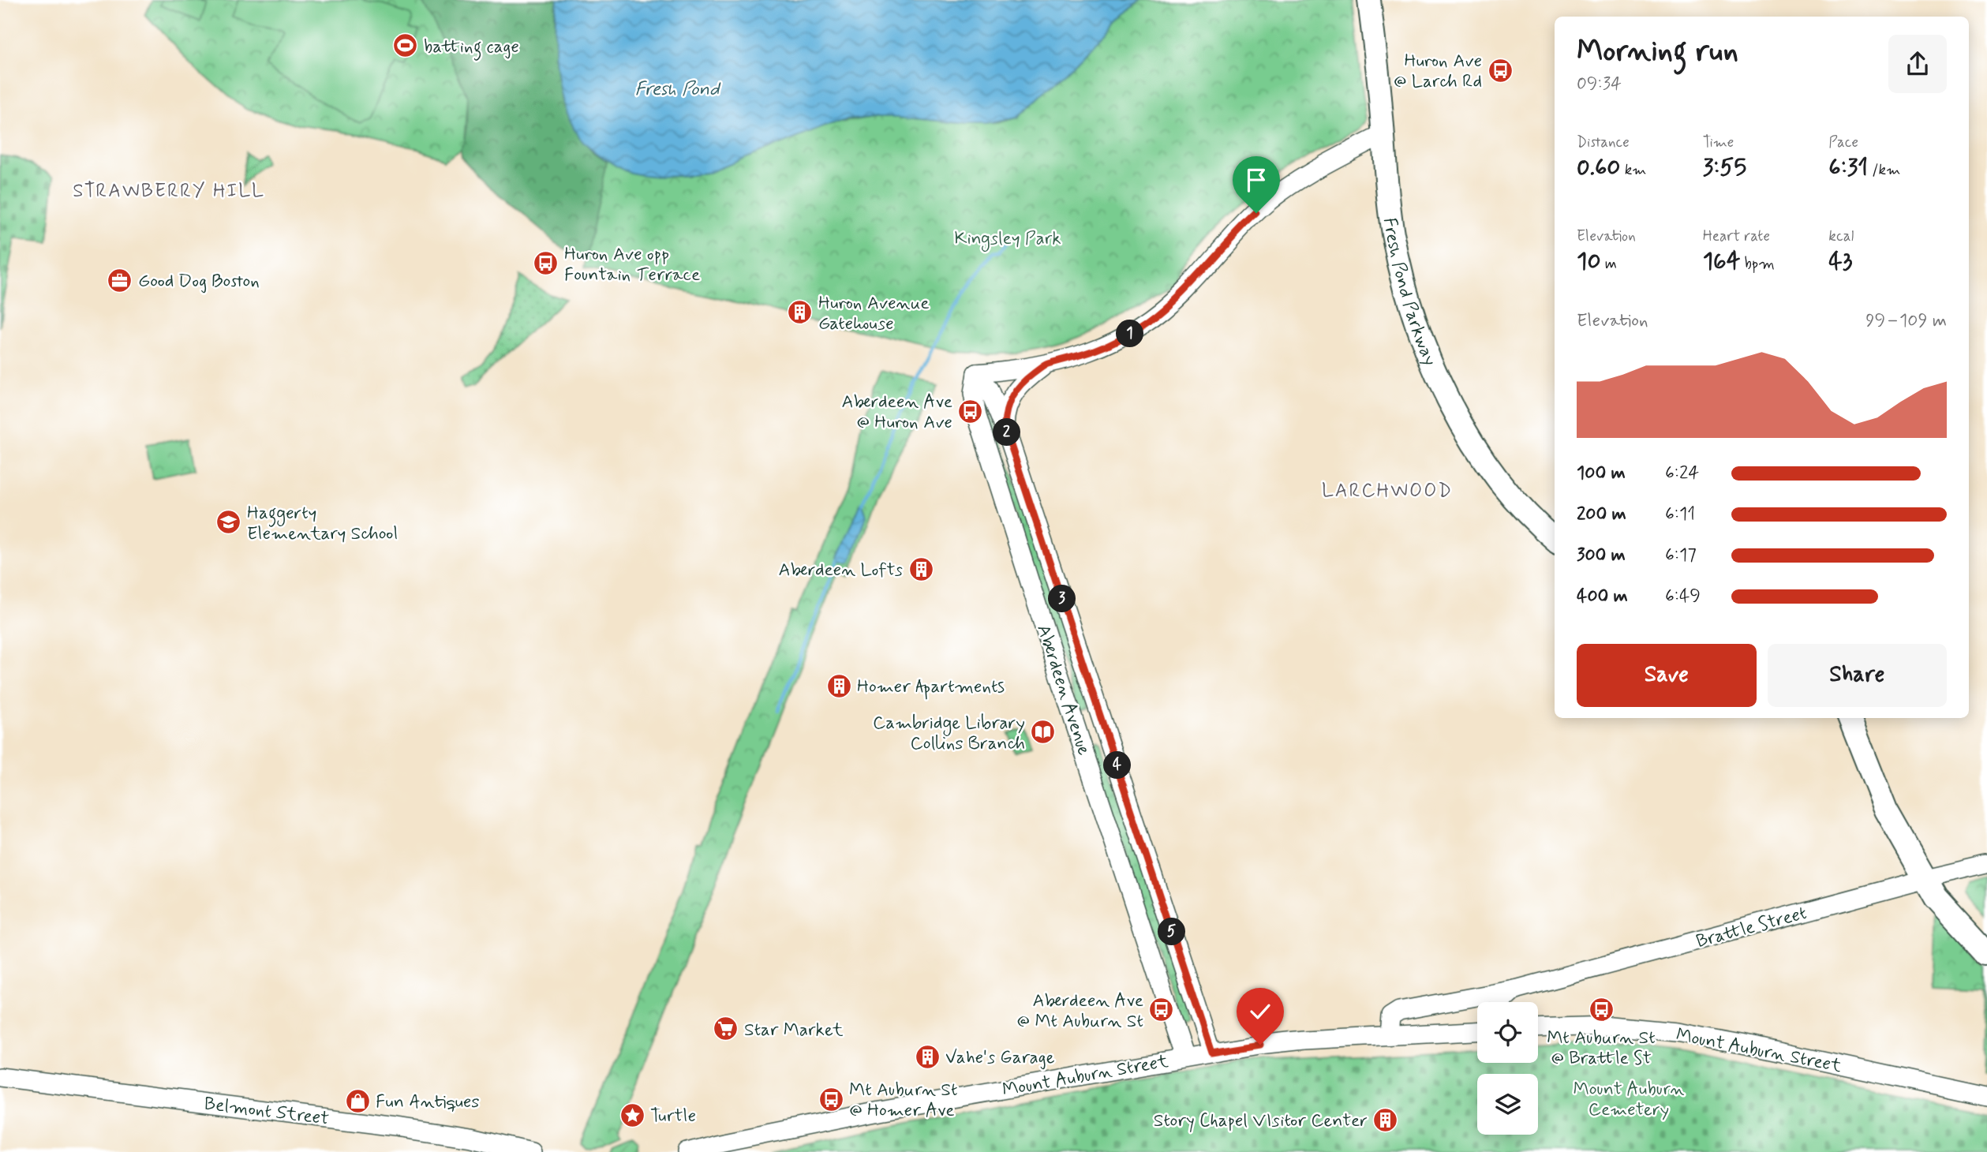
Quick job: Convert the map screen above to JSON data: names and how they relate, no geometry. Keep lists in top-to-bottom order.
{
  "streets": {
    "highway": ["Fresh Pond Parkway"],
    "main road": [
      "Aberdeen Avenue",
      "Brattle Street",
      "Mount Auburn Street",
      "Belmont Street"
    ]
  },
  "crossings": [
    ["Aberdeen Avenue", "Mount Auburn Street"],
    ["Brattle Street", "Mount Auburn Street"]
  ],
  "districts": ["STRAWBERRY HILL", "LARCHWOOD"],
  "water": ["Fresh Pond"],
  "parks": ["Kingsley Park", "Mount Auburn Cemetery"],
  "places": {
    "sports": ["batting cage"],
    "bus stop": [
      "Huron Ave @ Larch Rd",
      "Huron Ave opp Fountain Terrace",
      "Aberdeen Ave @ Huron Ave",
      "Aberdeen Ave @ Mt Auburn St",
      "Mt Auburn St @ Brattle St",
      "Mt Auburn St @ Homer Ave"
    ],
    "office": ["Good Dog Boston"],
    "building": [
      "Huron Avenue Gatehouse",
      "Aberdeen Lofts",
      "Homer Apartments",
      "Vahe's Garage",
      "Story Chapel VIsitor Center"
    ],
    "school or university": ["Haggerty Elementary School"],
    "library": ["Cambridge Library Collins Branch"],
    "supermarket": ["Star Market"],
    "shop": ["Fun Antiques"],
    "place": ["Turtle"]
  },
  "page": {
    "heading": ["Morning run", "09:34"],
    "stats": [
      ["Distance", "0.60 km"],
      ["Time", "3:55"],
      ["Pace", "6:31 /km"],
      ["Elevation", "10 m"],
      ["Heart rate", "164 bpm"],
      ["kcal", "43"]
    ],
    "chart": ["Elevation", "99–109 m"],
    "pins": [
      "1",
      "2",
      "3",
      "4",
      "5"
    ],
    "list": [
      {
        "name": "100 m",
        "note": "6:24"
      },
      {
        "name": "200 m",
        "note": "6:11"
      },
      {
        "name": "300 m",
        "note": "6:17"
      },
      {
        "name": "400 m",
        "note": "6:49"
      }
    ],
    "buttons": ["Save", "Share"]
  }
}
